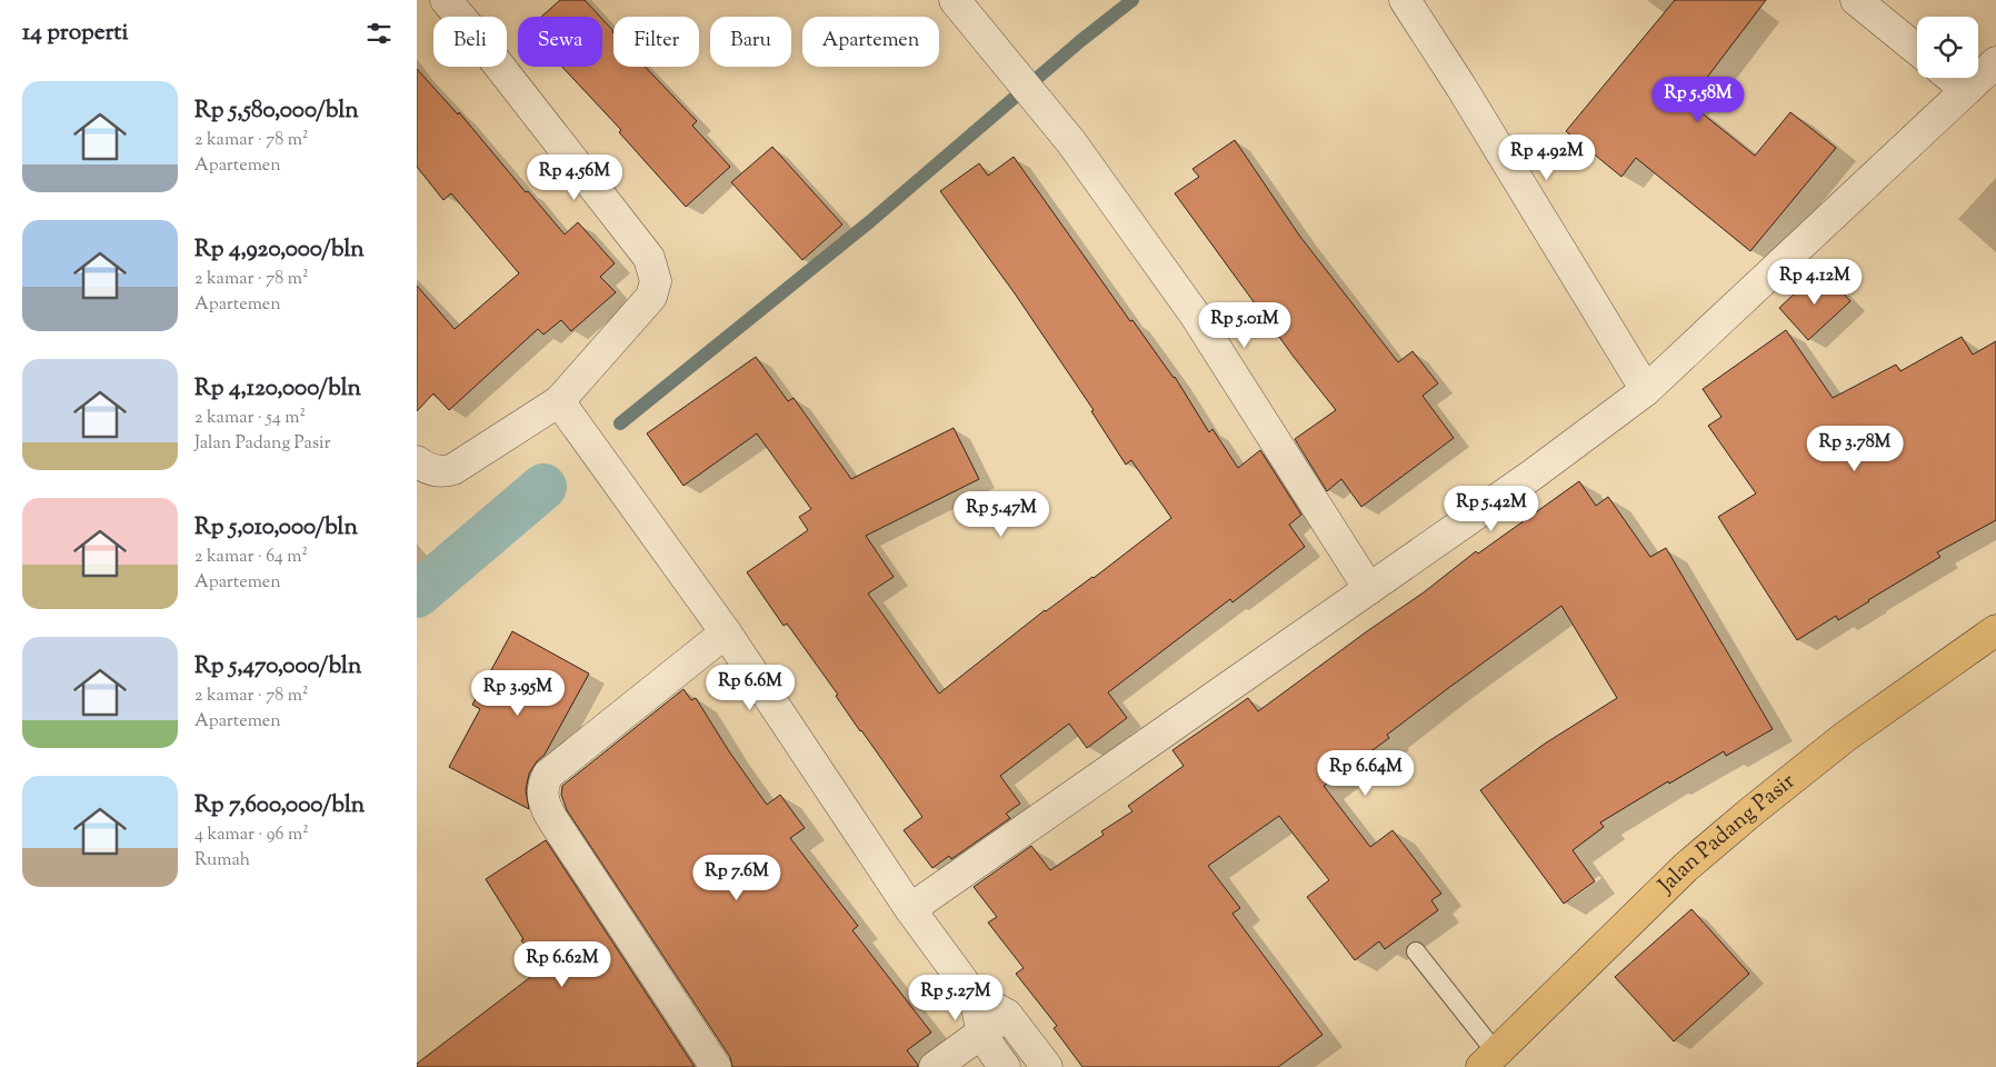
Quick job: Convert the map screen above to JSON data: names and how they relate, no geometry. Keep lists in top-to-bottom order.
{
  "streets": {
    "highway": ["Jalan Padang Pasir"]
  },
  "page": {
    "heading": "14 properti",
    "chip": [
      "Beli",
      "Sewa",
      "Filter",
      "Baru",
      "Apartemen"
    ],
    "list": [
      {
        "name": "Rp 5,580,000/bln",
        "note": "2 kamar · 78 m² · Apartemen"
      },
      {
        "name": "Rp 4,920,000/bln",
        "note": "2 kamar · 78 m² · Apartemen"
      },
      {
        "name": "Rp 4,120,000/bln",
        "note": "2 kamar · 54 m² · Jalan Padang Pasir"
      },
      {
        "name": "Rp 5,010,000/bln",
        "note": "2 kamar · 64 m² · Apartemen"
      },
      {
        "name": "Rp 5,470,000/bln",
        "note": "2 kamar · 78 m² · Apartemen"
      },
      {
        "name": "Rp 7,600,000/bln",
        "note": "4 kamar · 96 m² · Rumah"
      }
    ],
    "price": [
      "Rp 5.58M",
      "Rp 4.92M",
      "Rp 4.56M",
      "Rp 4.12M",
      "Rp 5.01M",
      "Rp 3.78M",
      "Rp 5.42M",
      "Rp 5.47M",
      "Rp 6.6M",
      "Rp 3.95M",
      "Rp 6.64M",
      "Rp 7.6M",
      "Rp 6.62M",
      "Rp 5.27M"
    ]
  }
}
